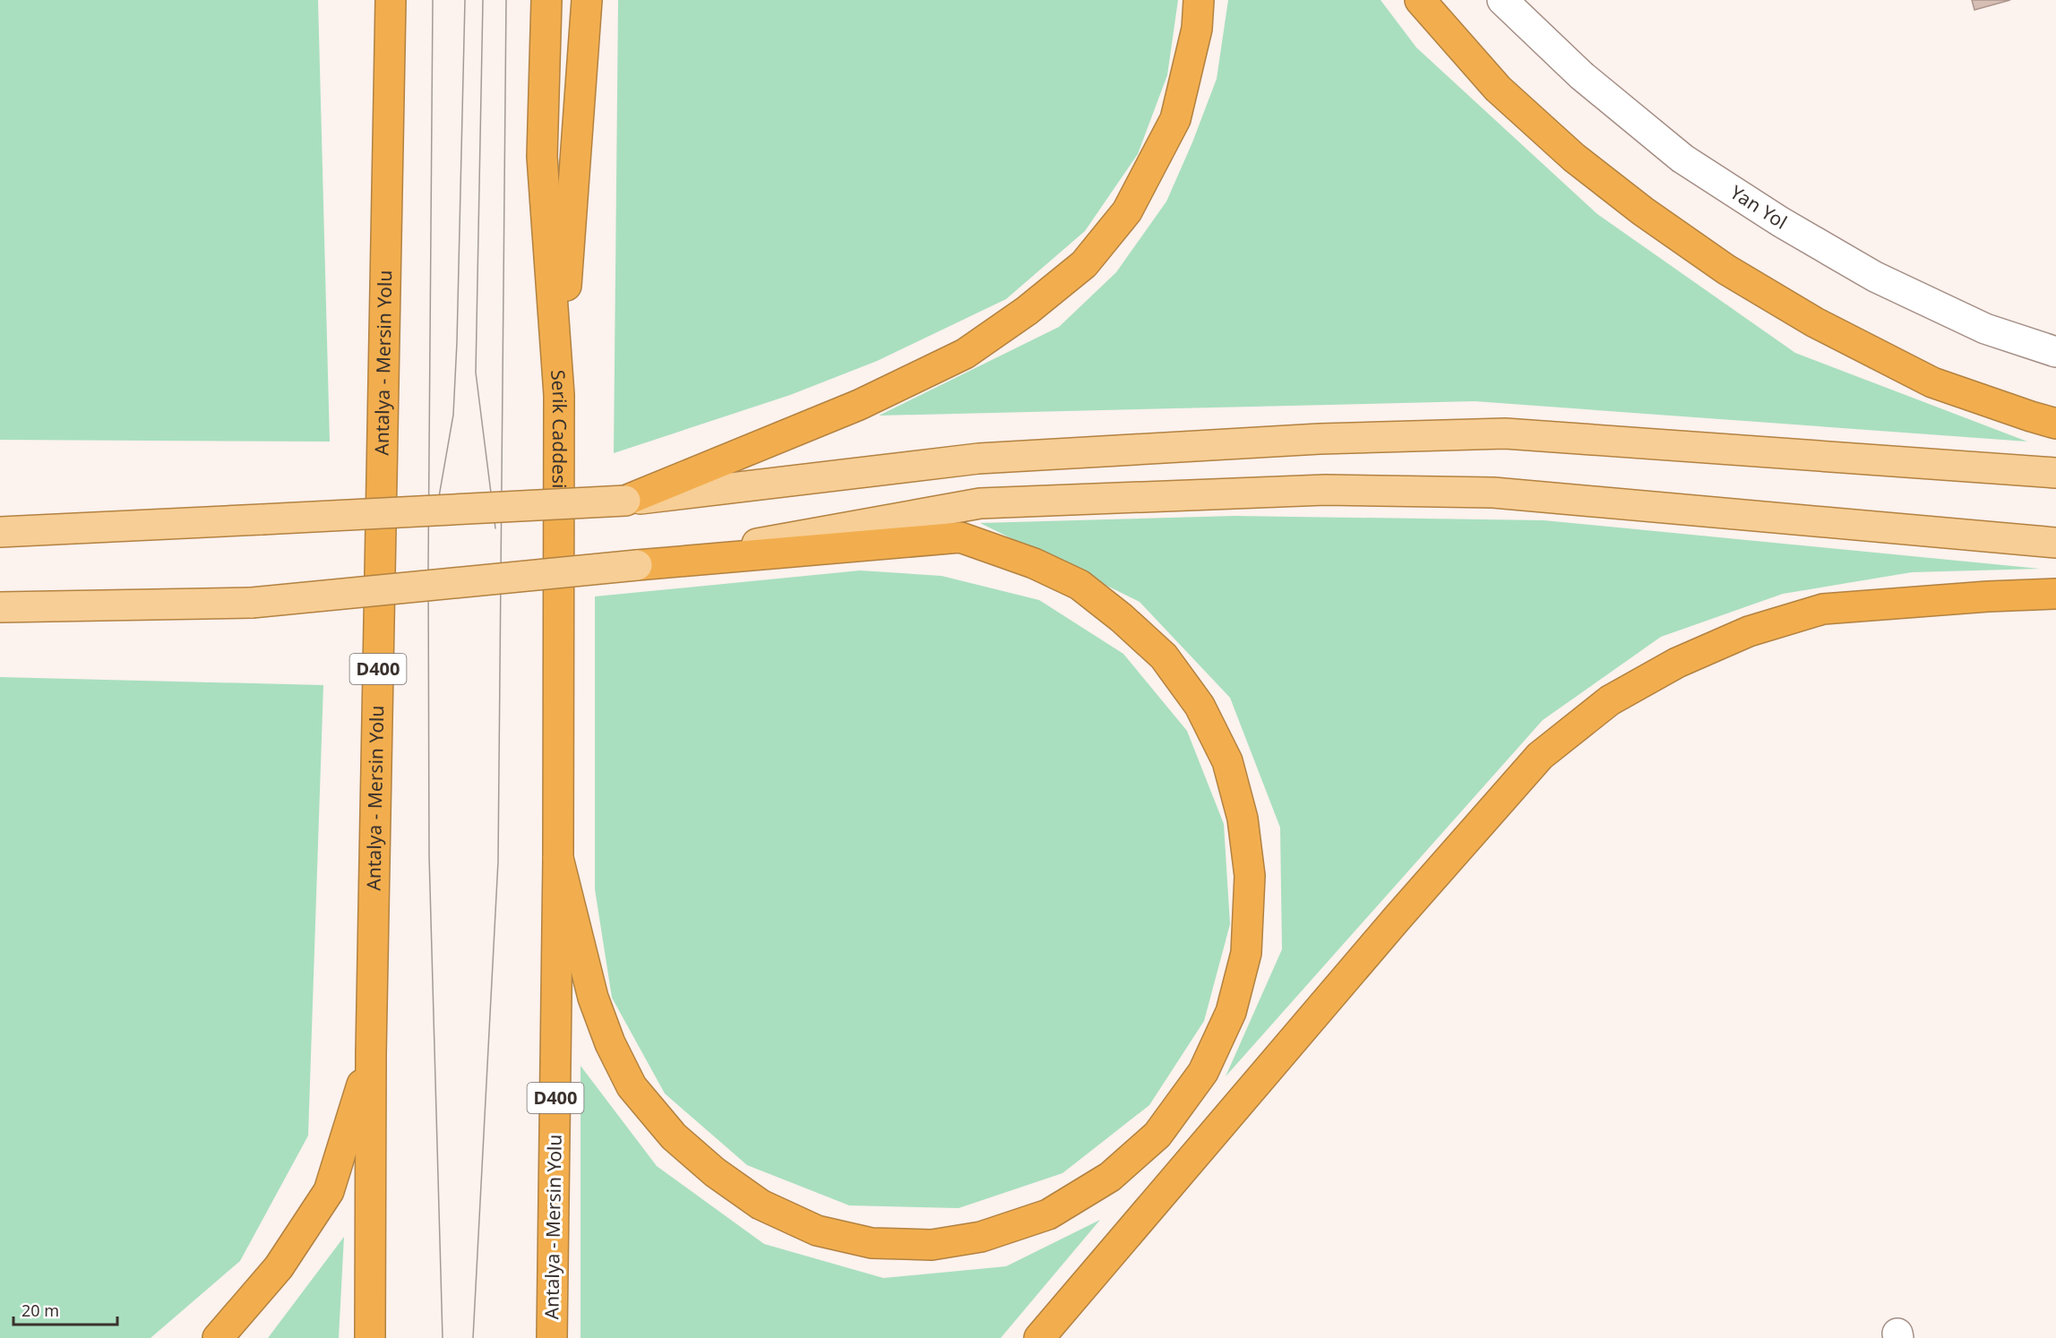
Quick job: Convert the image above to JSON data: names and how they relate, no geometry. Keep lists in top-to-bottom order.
{
  "streets": {
    "highway": ["Antalya - Mersin Yolu", "Serik Caddesi", "D400"],
    "street": ["Yan Yol"]
  },
  "crossings": [
    ["Antalya - Mersin Yolu", "Serik Caddesi"]
  ],
  "scale_bar": "20 m"
}
